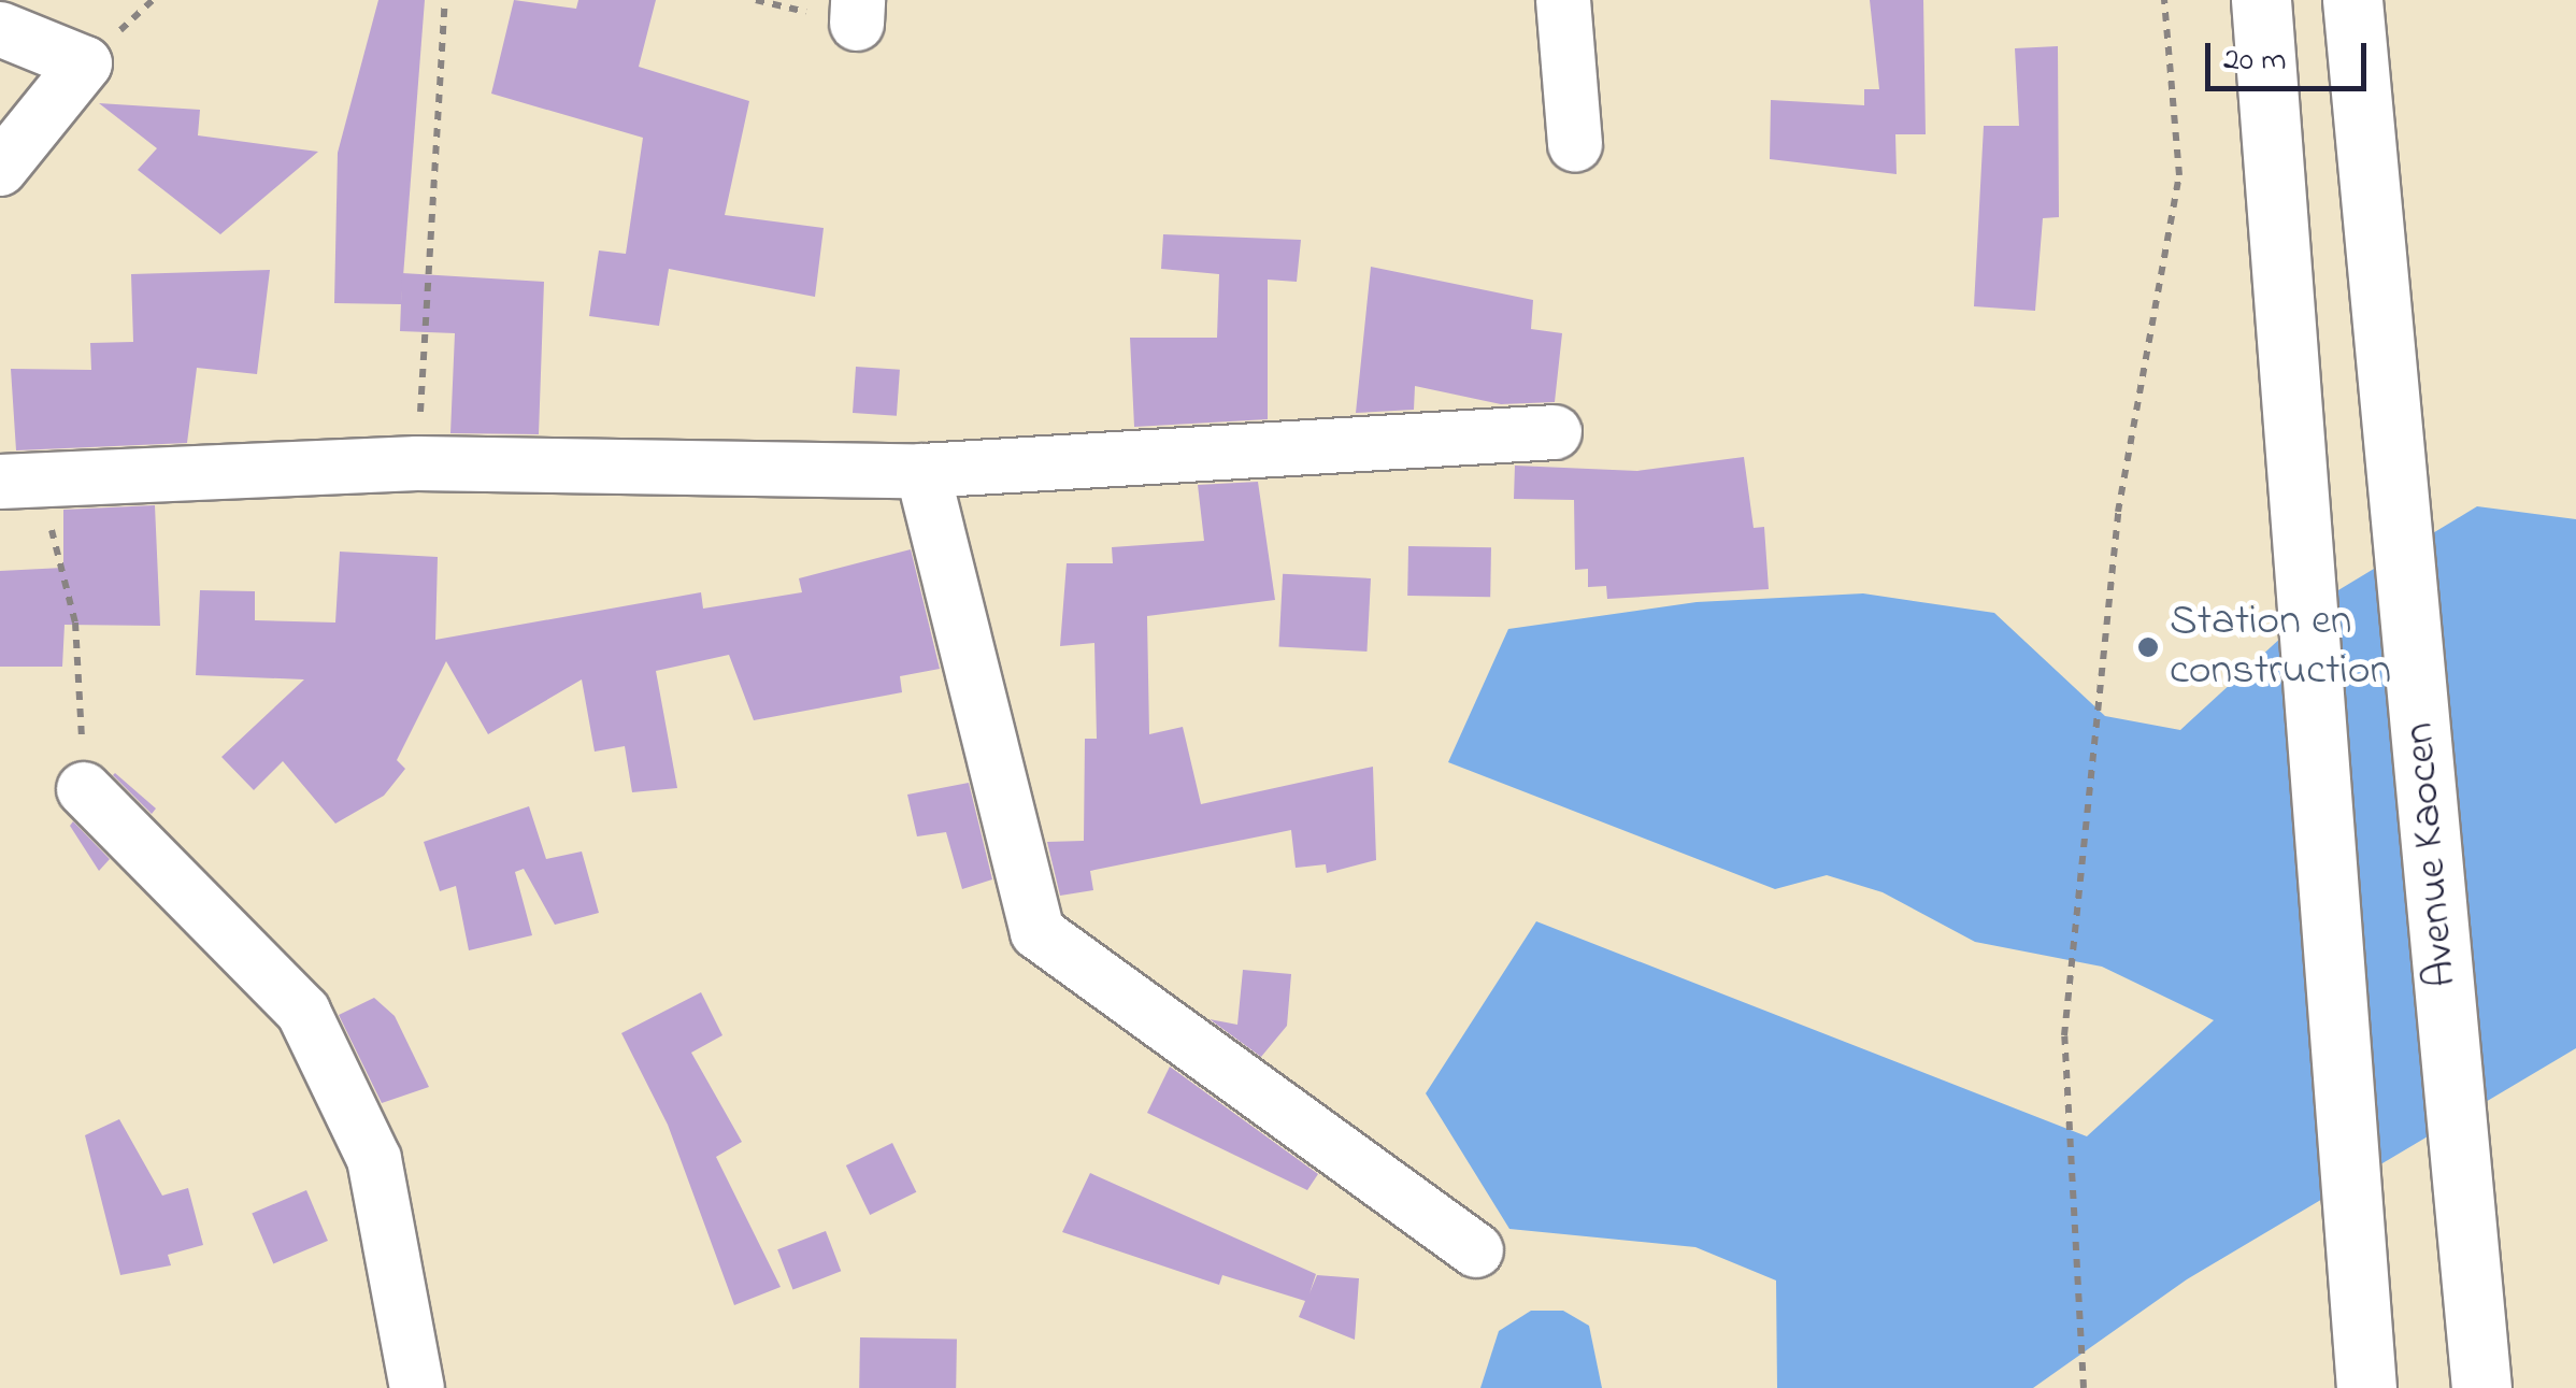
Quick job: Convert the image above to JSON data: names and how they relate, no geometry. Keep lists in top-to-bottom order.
{
  "streets": {
    "highway": ["Avenue Kaocen"]
  },
  "places": ["Station en construction"],
  "scale_bar": "20 m"
}
